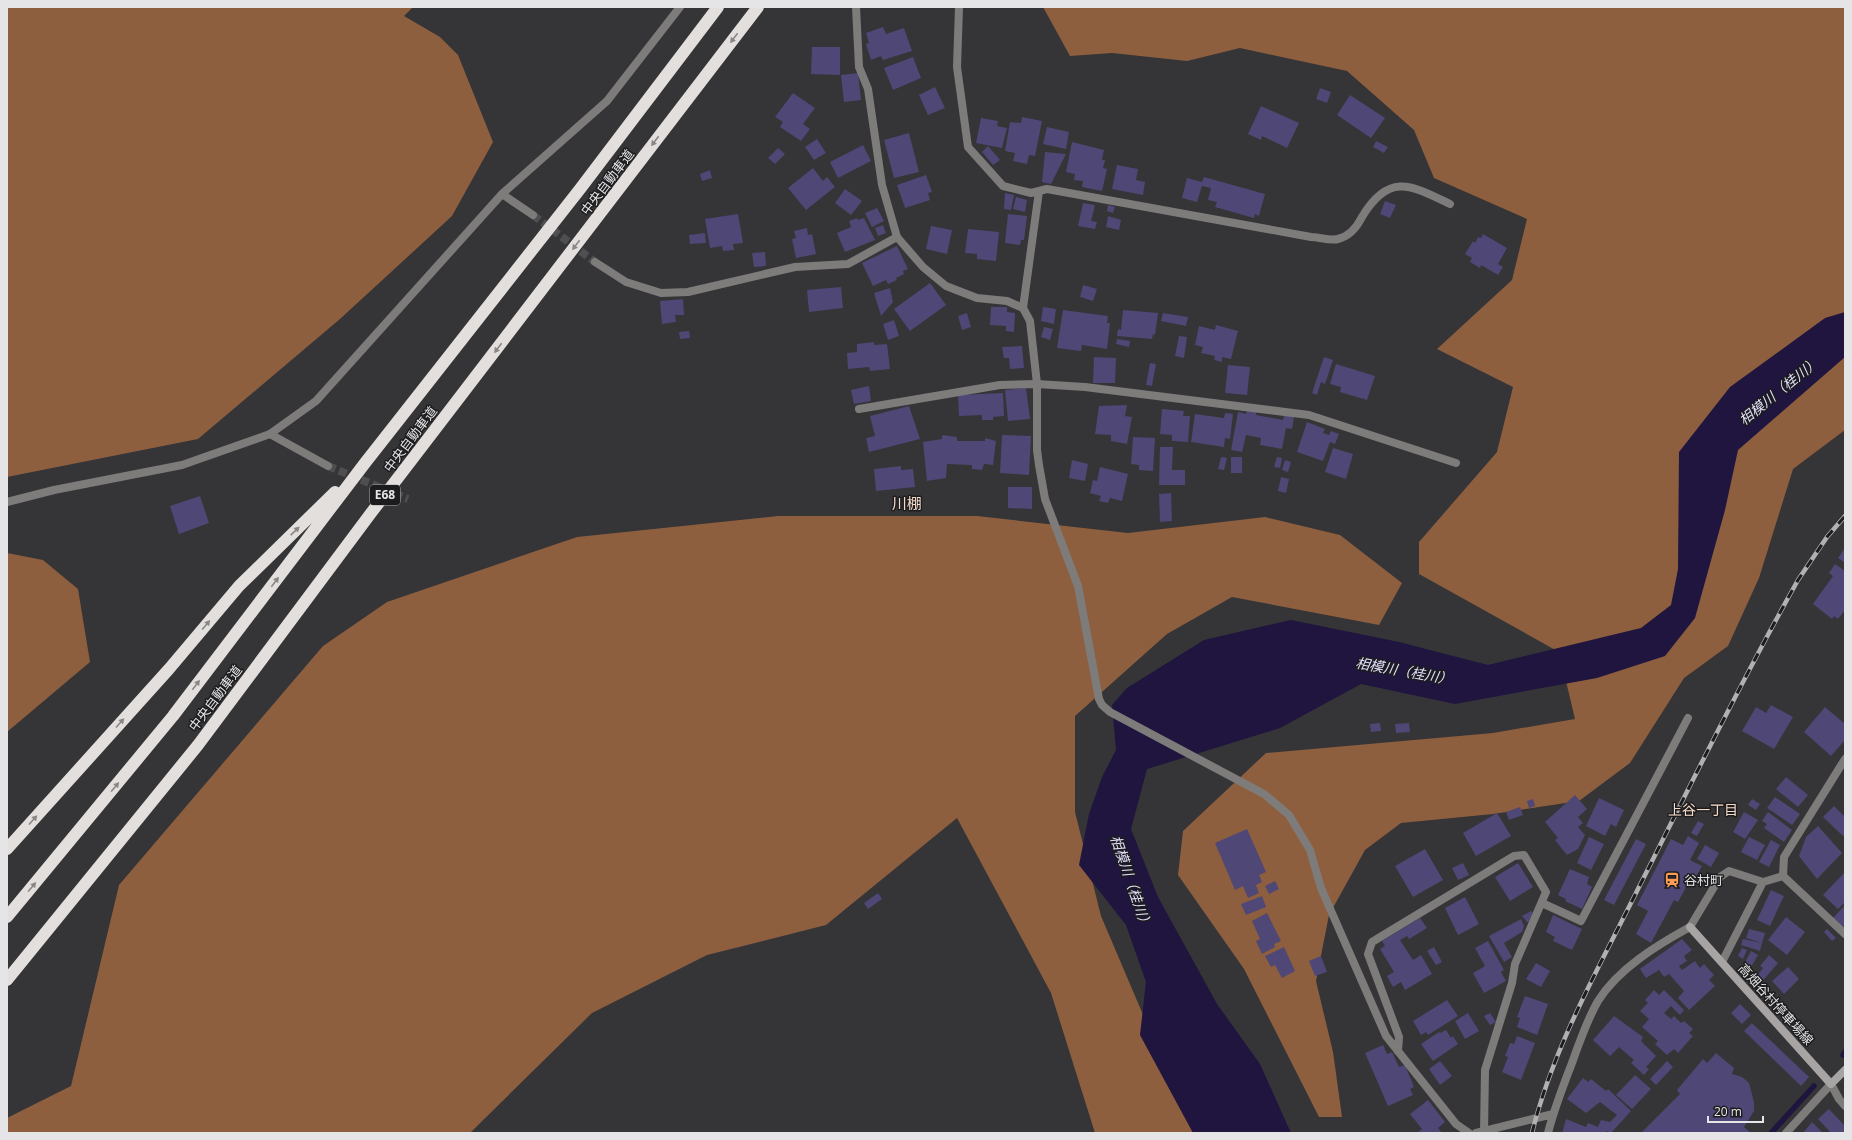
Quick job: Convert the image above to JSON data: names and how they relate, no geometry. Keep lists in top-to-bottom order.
{
  "streets": {
    "highway": ["中央自動車道", "E68"],
    "main road": ["高畑谷村停車場線"]
  },
  "districts": ["川棚", "上谷一丁目"],
  "water": ["相模川（桂川）"],
  "places": {
    "station": ["谷村町"]
  },
  "scale_bar": "20 m"
}
